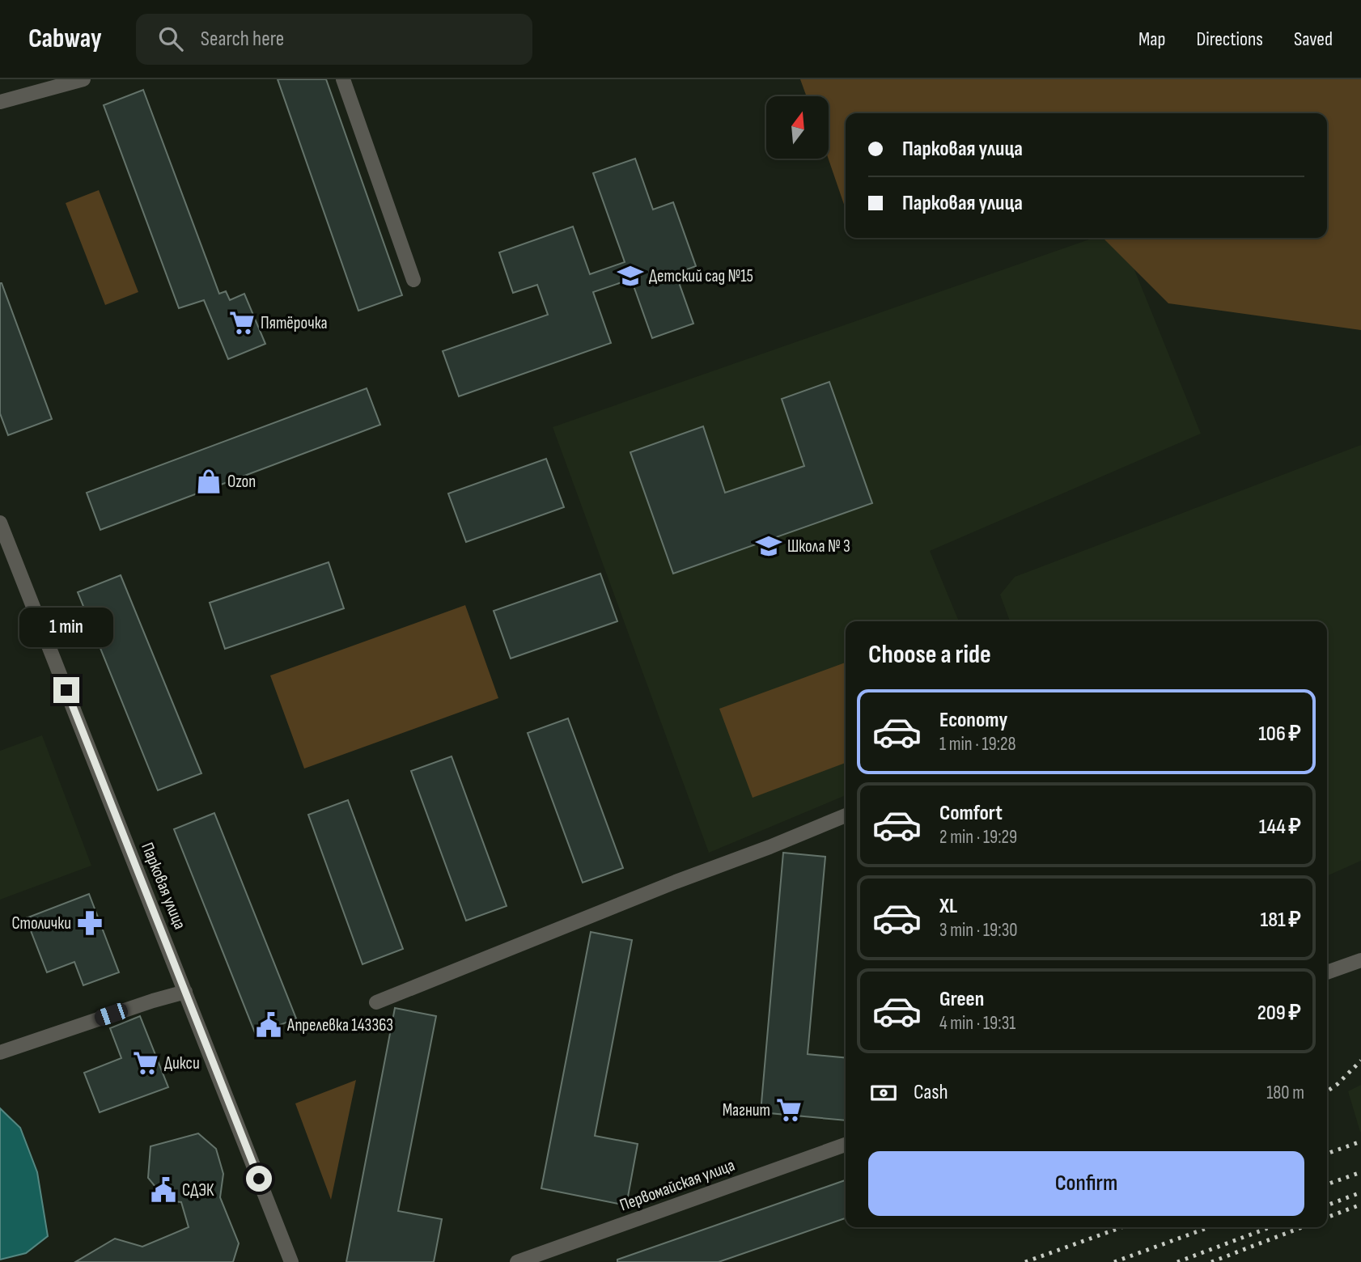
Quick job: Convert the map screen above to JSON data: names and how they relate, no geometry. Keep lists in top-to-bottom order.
{
  "streets": {
    "street": ["Парковая улица", "Первомайская улица"]
  },
  "places": {
    "school or university": ["Детский сад №15", "Школа № 3"],
    "supermarket": ["Пятёрочка", "Дикси", "Магнит"],
    "shop": ["Ozon"],
    "pharmacy": ["Столички"],
    "public building": ["Апрелевка 143363", "СДЭК"]
  },
  "north": "top",
  "page": {
    "header": "Cabway",
    "search": "Search here",
    "nav": ["Map", "Directions", "Saved"],
    "banner": ["Парковая улица", "Парковая улица"],
    "bubble": "1 min",
    "heading": "Choose a ride",
    "list": [
      {
        "name": "Economy",
        "note": "1 min · 19:28",
        "value": "106 ₽"
      },
      {
        "name": "Comfort",
        "note": "2 min · 19:29",
        "value": "144 ₽"
      },
      {
        "name": "XL",
        "note": "3 min · 19:30",
        "value": "181 ₽"
      },
      {
        "name": "Green",
        "note": "4 min · 19:31",
        "value": "209 ₽"
      }
    ],
    "pay": ["Cash", "180 m"],
    "buttons": "Confirm"
  }
}
